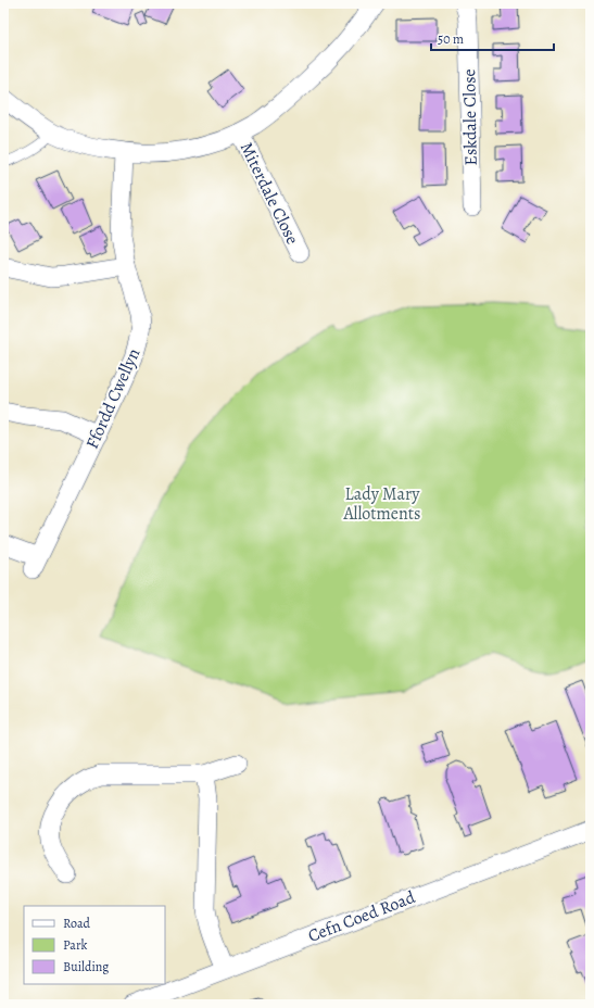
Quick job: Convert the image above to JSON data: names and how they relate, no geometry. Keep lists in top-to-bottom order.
{
  "streets": {
    "street": [
      "Eskdale Close",
      "Miterdale Close",
      "Ffordd Cwellyn",
      "Cefn Coed Road"
    ]
  },
  "parks": ["Lady Mary Allotments"],
  "legend": ["Road", "Park", "Building"],
  "scale_bar": "50 m"
}
